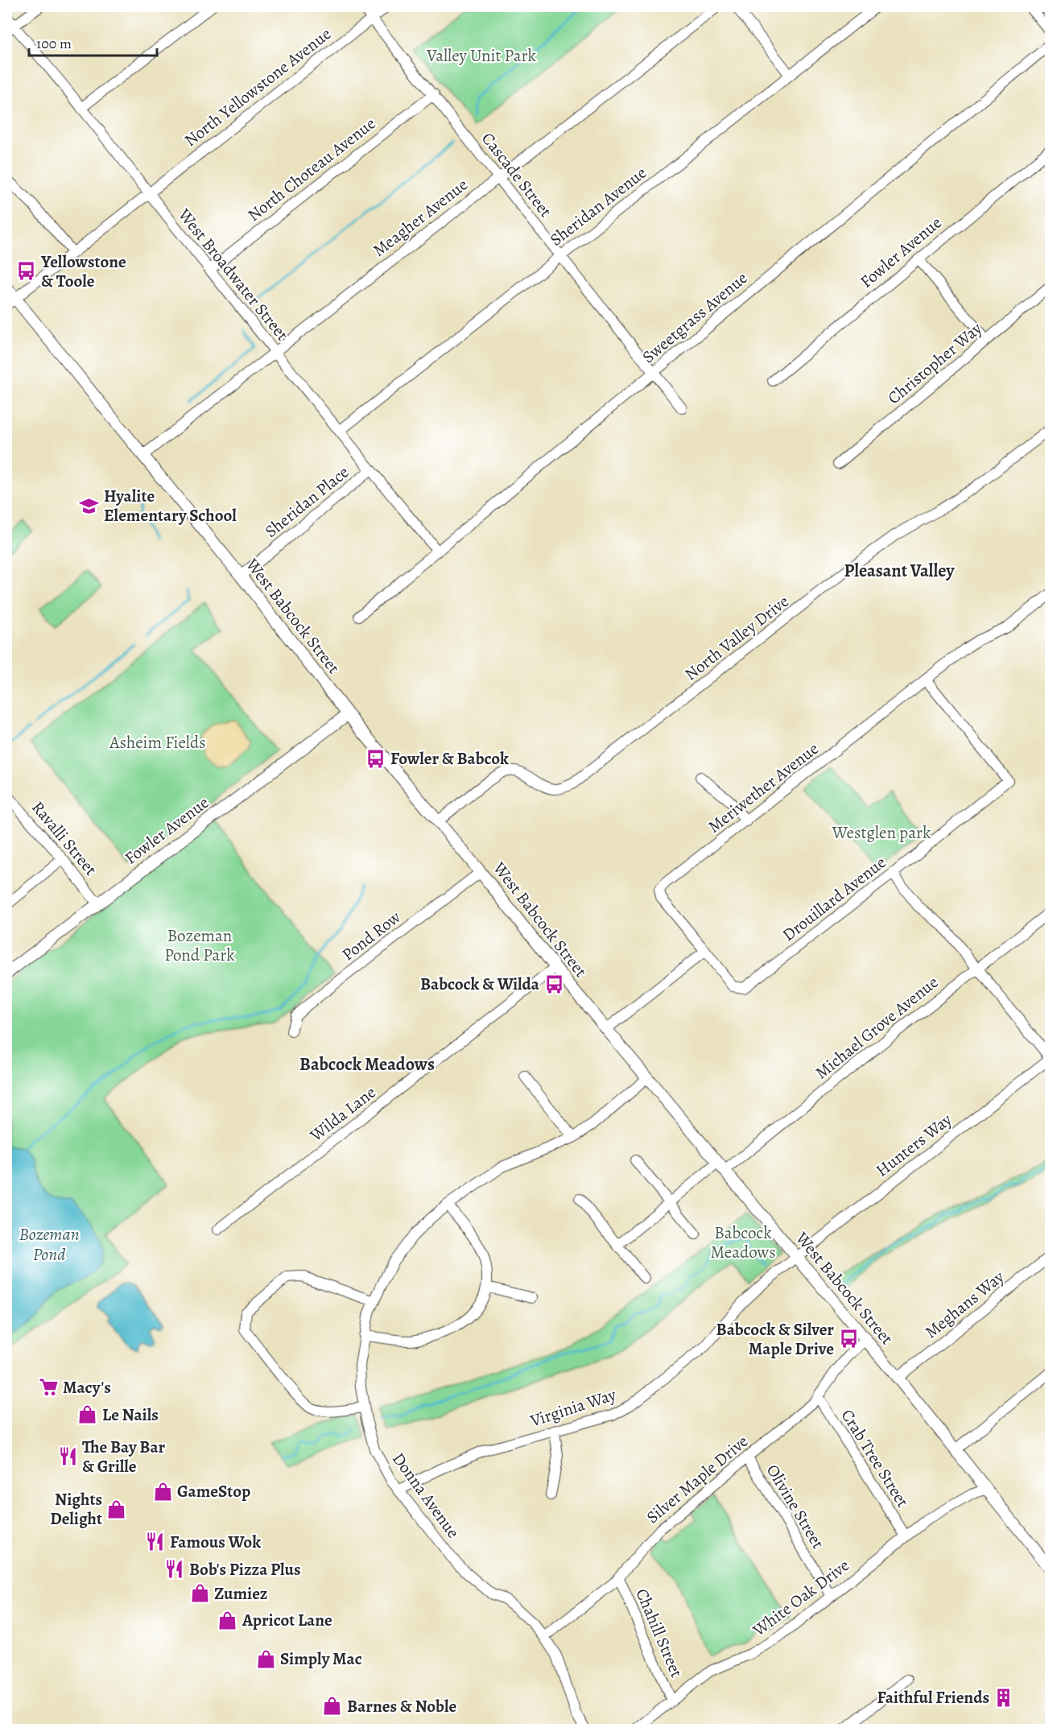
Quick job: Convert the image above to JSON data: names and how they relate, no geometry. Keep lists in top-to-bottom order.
{
  "streets": {
    "street": [
      "North Yellowstone Avenue",
      "North Choteau Avenue",
      "Cascade Street",
      "Sheridan Avenue",
      "Meagher Avenue",
      "Fowler Avenue",
      "West Broadwater Street",
      "Sweetgrass Avenue",
      "Christopher Way",
      "Sheridan Place",
      "West Babcock Street",
      "North Valley Drive",
      "Meriwether Avenue",
      "Ravalli Street",
      "Drouillard Avenue",
      "Pond Row",
      "Michael Grove Avenue",
      "Wilda Lane",
      "Hunters Way",
      "Meghans Way",
      "Virginia Way",
      "Crab Tree Street",
      "Silver Maple Drive",
      "Donna Avenue",
      "Olivine Street",
      "White Oak Drive",
      "Chahill Street"
    ]
  },
  "crossings": [
    ["North Yellowstone Avenue", "Cascade Street"],
    ["North Yellowstone Avenue", "West Broadwater Street"],
    ["North Yellowstone Avenue", "West Babcock Street"],
    ["North Choteau Avenue", "Cascade Street"],
    ["North Choteau Avenue", "West Broadwater Street"],
    ["Cascade Street", "Sheridan Avenue"],
    ["Cascade Street", "Meagher Avenue"],
    ["Cascade Street", "Sweetgrass Avenue"],
    ["Sheridan Avenue", "West Broadwater Street"],
    ["Meagher Avenue", "West Broadwater Street"],
    ["Meagher Avenue", "West Babcock Street"],
    ["Fowler Avenue", "West Babcock Street"],
    ["Fowler Avenue", "Ravalli Street"],
    ["West Broadwater Street", "Sweetgrass Avenue"],
    ["West Broadwater Street", "Sheridan Place"],
    ["Sheridan Place", "West Babcock Street"],
    ["West Babcock Street", "North Valley Drive"],
    ["West Babcock Street", "Pond Row"],
    ["West Babcock Street", "Michael Grove Avenue"],
    ["West Babcock Street", "Wilda Lane"],
    ["West Babcock Street", "Hunters Way"],
    ["West Babcock Street", "Meghans Way"],
    ["West Babcock Street", "Virginia Way"],
    ["West Babcock Street", "Silver Maple Drive"],
    ["West Babcock Street", "Donna Avenue"],
    ["West Babcock Street", "White Oak Drive"],
    ["Meriwether Avenue", "Drouillard Avenue"],
    ["Hunters Way", "Virginia Way"],
    ["Virginia Way", "Donna Avenue"],
    ["Crab Tree Street", "Silver Maple Drive"],
    ["Crab Tree Street", "White Oak Drive"],
    ["Silver Maple Drive", "Donna Avenue"],
    ["Silver Maple Drive", "Olivine Street"],
    ["Silver Maple Drive", "Chahill Street"],
    ["Olivine Street", "White Oak Drive"],
    ["White Oak Drive", "Chahill Street"]
  ],
  "districts": ["Pleasant Valley", "Babcock Meadows"],
  "water": ["Bozeman Pond"],
  "parks": [
    "Valley Unit Park",
    "Asheim Fields",
    "Westglen park",
    "Bozeman Pond Park",
    "Babcock Meadows"
  ],
  "places": {
    "bus stop": [
      "Yellowstone & Toole",
      "Fowler & Babcok",
      "Babcock & Wilda",
      "Babcock & Silver Maple Drive"
    ],
    "school or university": ["Hyalite Elementary School"],
    "supermarket": ["Macy's"],
    "shop": [
      "Le Nails",
      "GameStop",
      "Nights Delight",
      "Zumiez",
      "Apricot Lane",
      "Simply Mac",
      "Barnes & Noble"
    ],
    "restaurant": ["The Bay Bar & Grille", "Famous Wok", "Bob's Pizza Plus"],
    "building": ["Faithful Friends"]
  },
  "scale_bar": "100 m"
}
